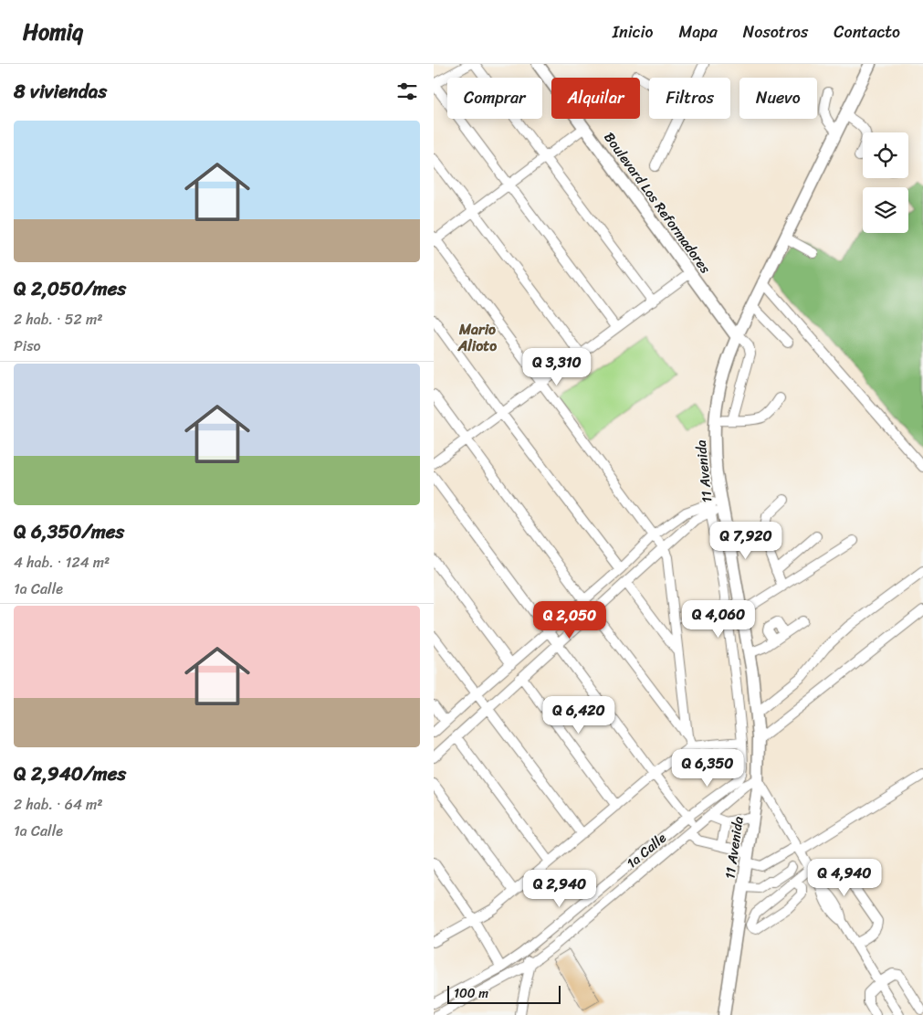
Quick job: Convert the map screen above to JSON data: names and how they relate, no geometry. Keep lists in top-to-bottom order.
{
  "streets": {
    "main road": ["Boulevard Los Reformadores", "11 Avenida"],
    "street": ["1a Calle"]
  },
  "crossings": [
    ["Boulevard Los Reformadores", "11 Avenida"],
    ["11 Avenida", "1a Calle"]
  ],
  "districts": ["Mario Alioto"],
  "scale_bar": "100 m",
  "page": {
    "header": "Homiq",
    "nav": [
      "Inicio",
      "Mapa",
      "Nosotros",
      "Contacto"
    ],
    "heading": "8 viviendas",
    "chip": [
      "Comprar",
      "Alquilar",
      "Filtros",
      "Nuevo"
    ],
    "list": [
      {
        "name": "Q 2,050/mes",
        "note": "2 hab. · 52 m² · Piso"
      },
      {
        "name": "Q 6,350/mes",
        "note": "4 hab. · 124 m² · 1a Calle"
      },
      {
        "name": "Q 2,940/mes",
        "note": "2 hab. · 64 m² · 1a Calle"
      }
    ],
    "price": [
      "Q 3,310",
      "Q 7,920",
      "Q 4,060",
      "Q 2,050",
      "Q 6,420",
      "Q 6,350",
      "Q 4,940",
      "Q 2,940"
    ],
    "scale": "100 m"
  }
}
